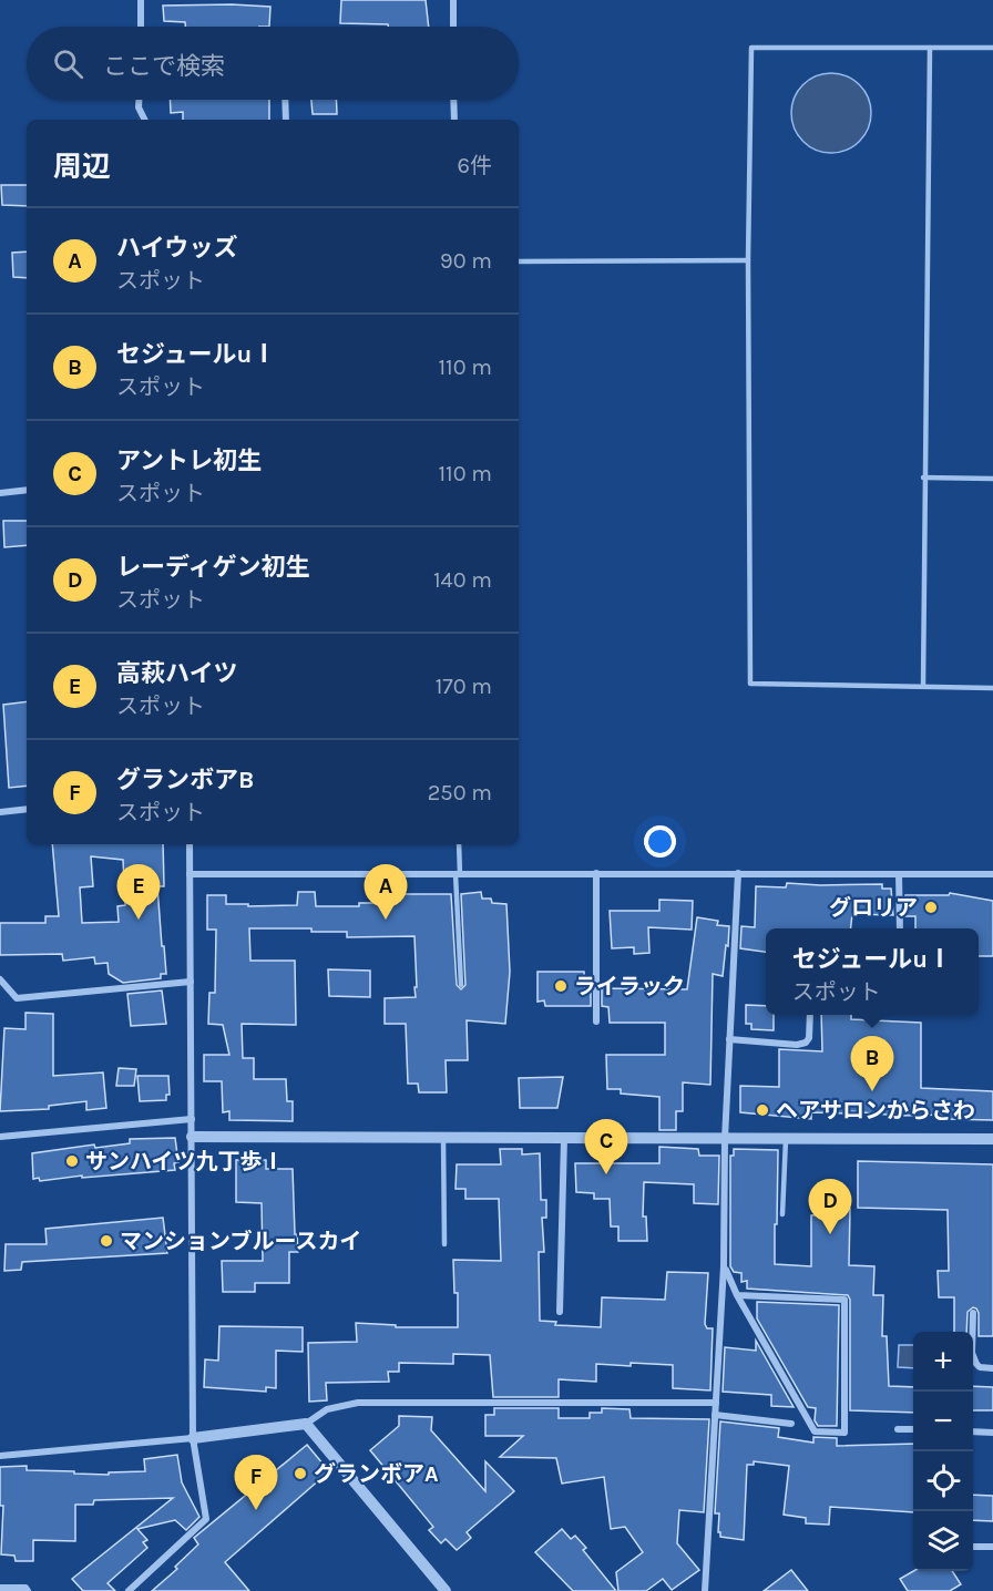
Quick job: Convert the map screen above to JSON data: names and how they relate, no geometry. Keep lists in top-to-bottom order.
{
  "places": [
    "グロリア",
    "ライラック",
    "ヘアサロンからさわ",
    "サンハイツ九丁歩Ⅰ",
    "マンションブルースカイ",
    "グランボアA"
  ],
  "page": {
    "search": "ここで検索",
    "heading": ["周辺", "6件"],
    "list": [
      {
        "mark": "A",
        "name": "ハイウッズ",
        "note": "スポット",
        "value": "90 m"
      },
      {
        "mark": "B",
        "name": "セジュールuⅠ",
        "note": "スポット",
        "value": "110 m"
      },
      {
        "mark": "C",
        "name": "アントレ初生",
        "note": "スポット",
        "value": "110 m"
      },
      {
        "mark": "D",
        "name": "レーディゲン初生",
        "note": "スポット",
        "value": "140 m"
      },
      {
        "mark": "E",
        "name": "高萩ハイツ",
        "note": "スポット",
        "value": "170 m"
      },
      {
        "mark": "F",
        "name": "グランボアB",
        "note": "スポット",
        "value": "250 m"
      }
    ],
    "pins": [
      "A",
      "E",
      "B",
      "C",
      "D",
      "F"
    ],
    "popup": ["セジュールuⅠ", "スポット"],
    "map_buttons": ["+", "−"]
  }
}
